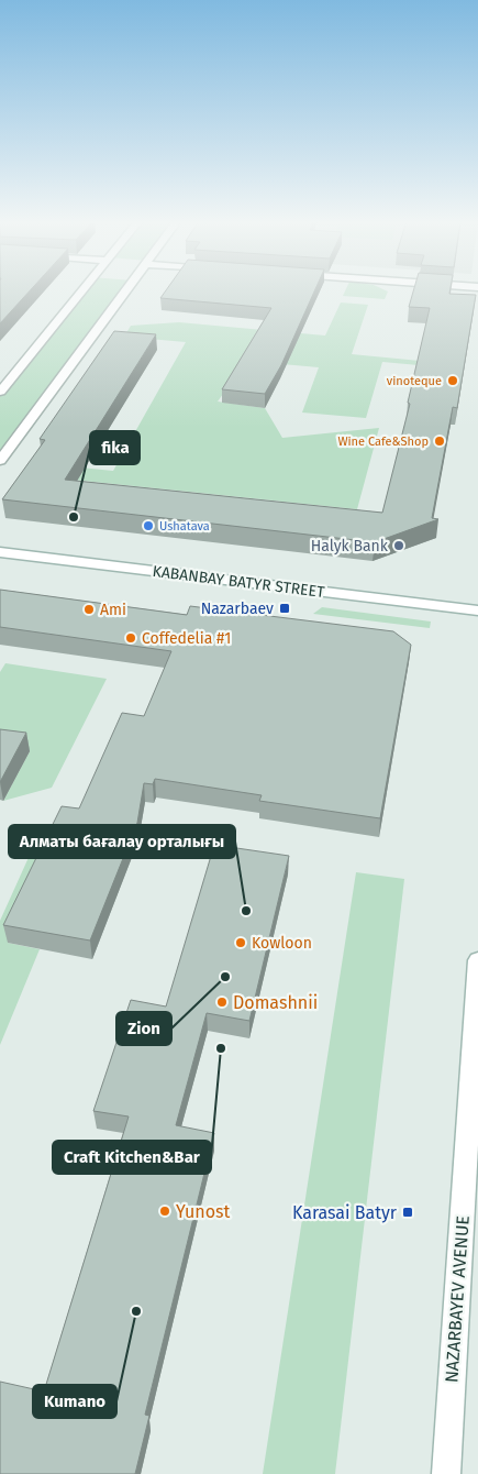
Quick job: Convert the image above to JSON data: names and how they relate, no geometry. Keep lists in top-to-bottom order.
{
  "streets": {
    "street": ["KABANBAY BATYR STREET", "NAZARBAYEV AVENUE"]
  },
  "places": {
    "other": [
      "vinoteque",
      "Wine Cafe&Shop",
      "fika",
      "Ushatava",
      "Halyk Bank",
      "Ami",
      "Coffedelia #1",
      "Алматы бағалау орталығы",
      "Kowloon",
      "Zion",
      "Domashnii",
      "Craft Kitchen&Bar",
      "Yunost",
      "Kumano"
    ],
    "transit": ["Nazarbaev", "Karasai Batyr"]
  }
}
